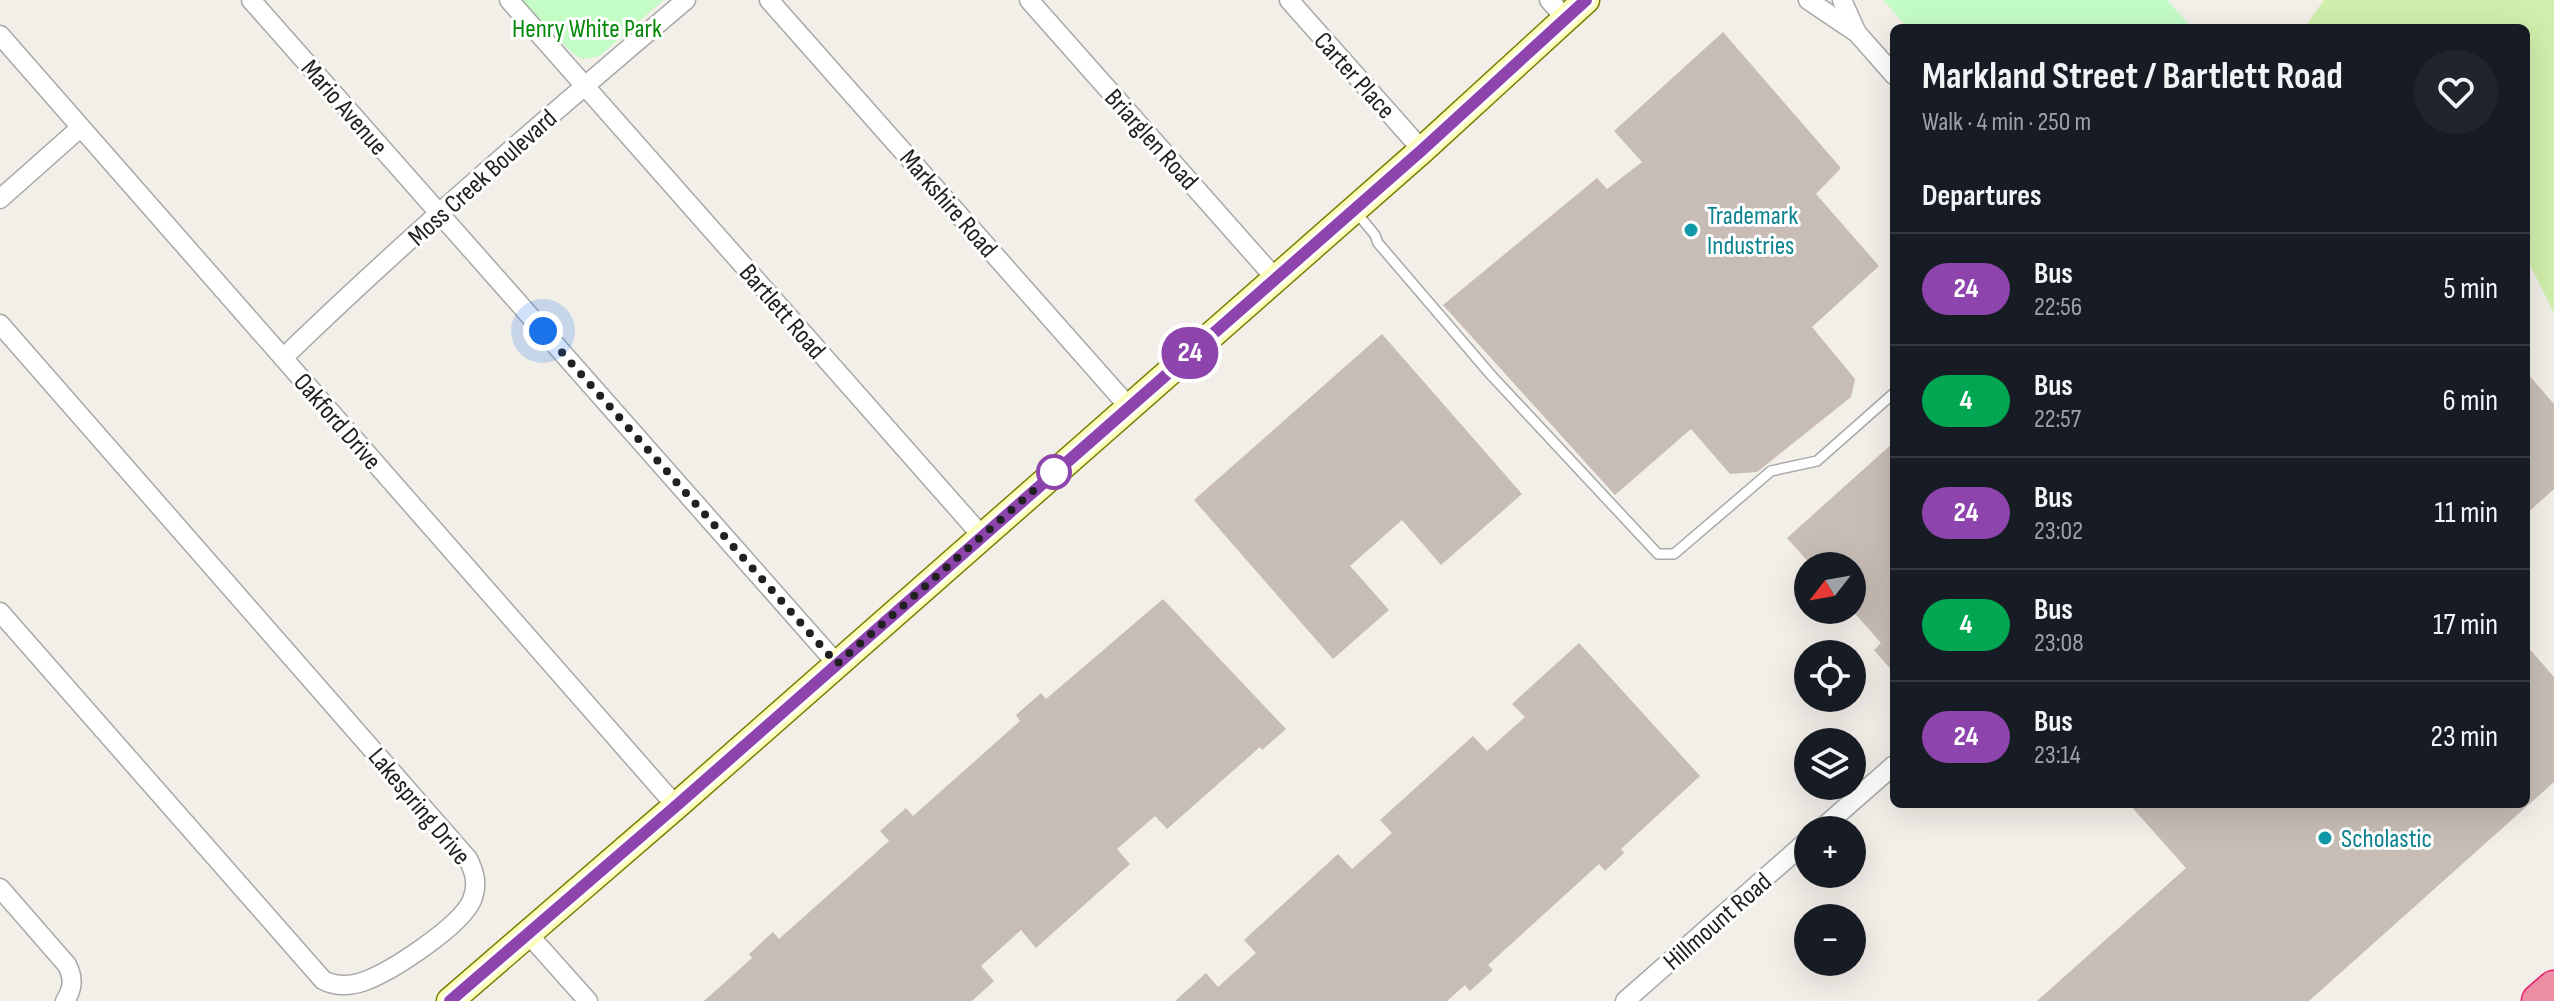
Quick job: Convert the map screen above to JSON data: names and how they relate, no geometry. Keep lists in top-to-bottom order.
{
  "streets": {
    "street": [
      "Carter Place",
      "Mario Avenue",
      "Briarglen Road",
      "Moss Creek Boulevard",
      "Markshire Road",
      "Bartlett Road",
      "Oakford Drive",
      "Lakespring Drive",
      "Hillmount Road"
    ]
  },
  "crossings": [
    ["Mario Avenue", "Moss Creek Boulevard"],
    ["Moss Creek Boulevard", "Bartlett Road"],
    ["Moss Creek Boulevard", "Oakford Drive"]
  ],
  "parks": ["Henry White Park"],
  "places": ["Trademark Industries", "Scholastic"],
  "lines": ["bus line 24"],
  "north": "bottom left",
  "page": {
    "on_map": "24",
    "heading": [
      ["Markland Street / Bartlett Road", "Walk · 4 min · 250 m"],
      "Departures"
    ],
    "list": [
      {
        "mark": "24",
        "name": "Bus",
        "note": "22:56",
        "value": "5 min"
      },
      {
        "mark": "4",
        "name": "Bus",
        "note": "22:57",
        "value": "6 min"
      },
      {
        "mark": "24",
        "name": "Bus",
        "note": "23:02",
        "value": "11 min"
      },
      {
        "mark": "4",
        "name": "Bus",
        "note": "23:08",
        "value": "17 min"
      },
      {
        "mark": "24",
        "name": "Bus",
        "note": "23:14",
        "value": "23 min"
      }
    ],
    "map_buttons": ["+", "−"]
  }
}
